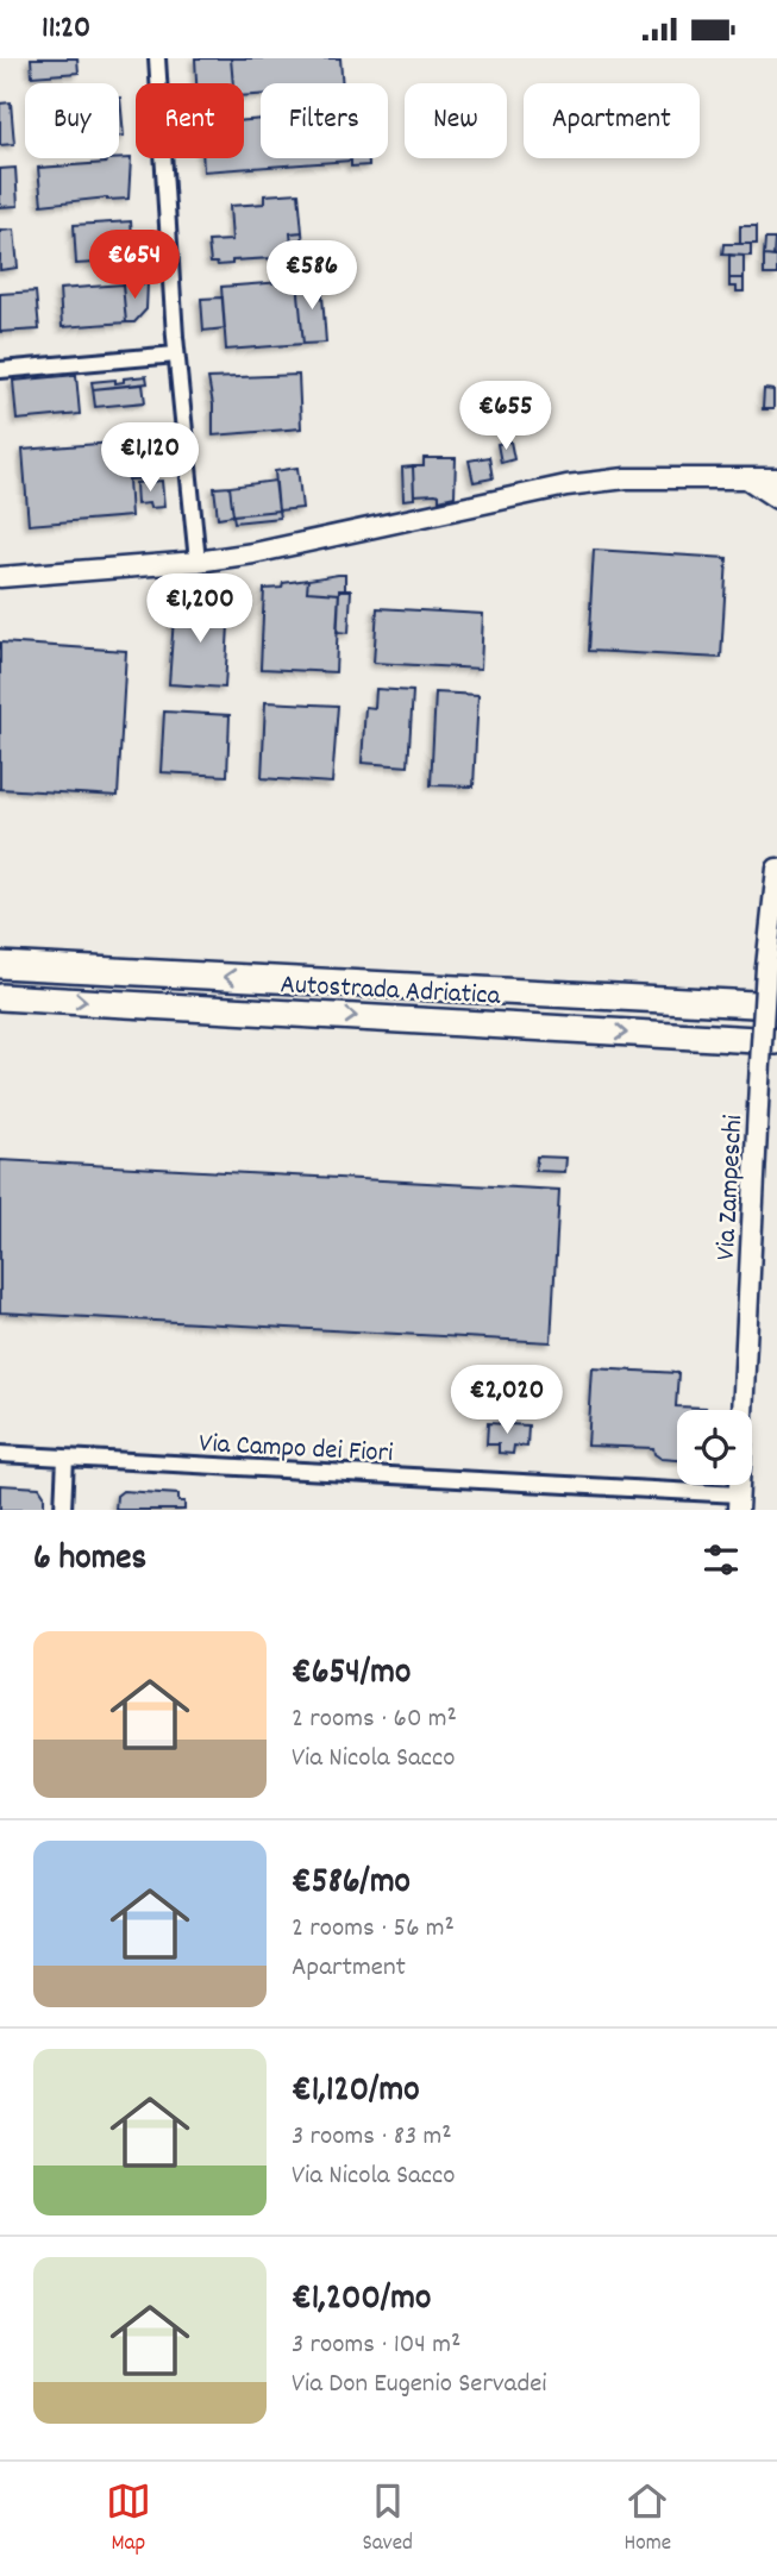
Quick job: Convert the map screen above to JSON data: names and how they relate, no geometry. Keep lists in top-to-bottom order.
{
  "streets": {
    "highway": ["Autostrada Adriatica"],
    "street": ["Via Zampeschi", "Via Campo dei Fiori"]
  },
  "crossings": [
    ["Via Zampeschi", "Via Campo dei Fiori"]
  ],
  "page": {
    "status": "11:20",
    "chip": [
      "Buy",
      "Rent",
      "Filters",
      "New",
      "Apartment"
    ],
    "price": [
      "€654",
      "€586",
      "€655",
      "€1,120",
      "€1,200",
      "€2,020"
    ],
    "heading": "6 homes",
    "list": [
      {
        "name": "€654/mo",
        "note": "2 rooms · 60 m² · Via Nicola Sacco"
      },
      {
        "name": "€586/mo",
        "note": "2 rooms · 56 m² · Apartment"
      },
      {
        "name": "€1,120/mo",
        "note": "3 rooms · 83 m² · Via Nicola Sacco"
      },
      {
        "name": "€1,200/mo",
        "note": "3 rooms · 104 m² · Via Don Eugenio Servadei"
      }
    ],
    "tabs": ["Map", "Saved", "Home"]
  }
}
